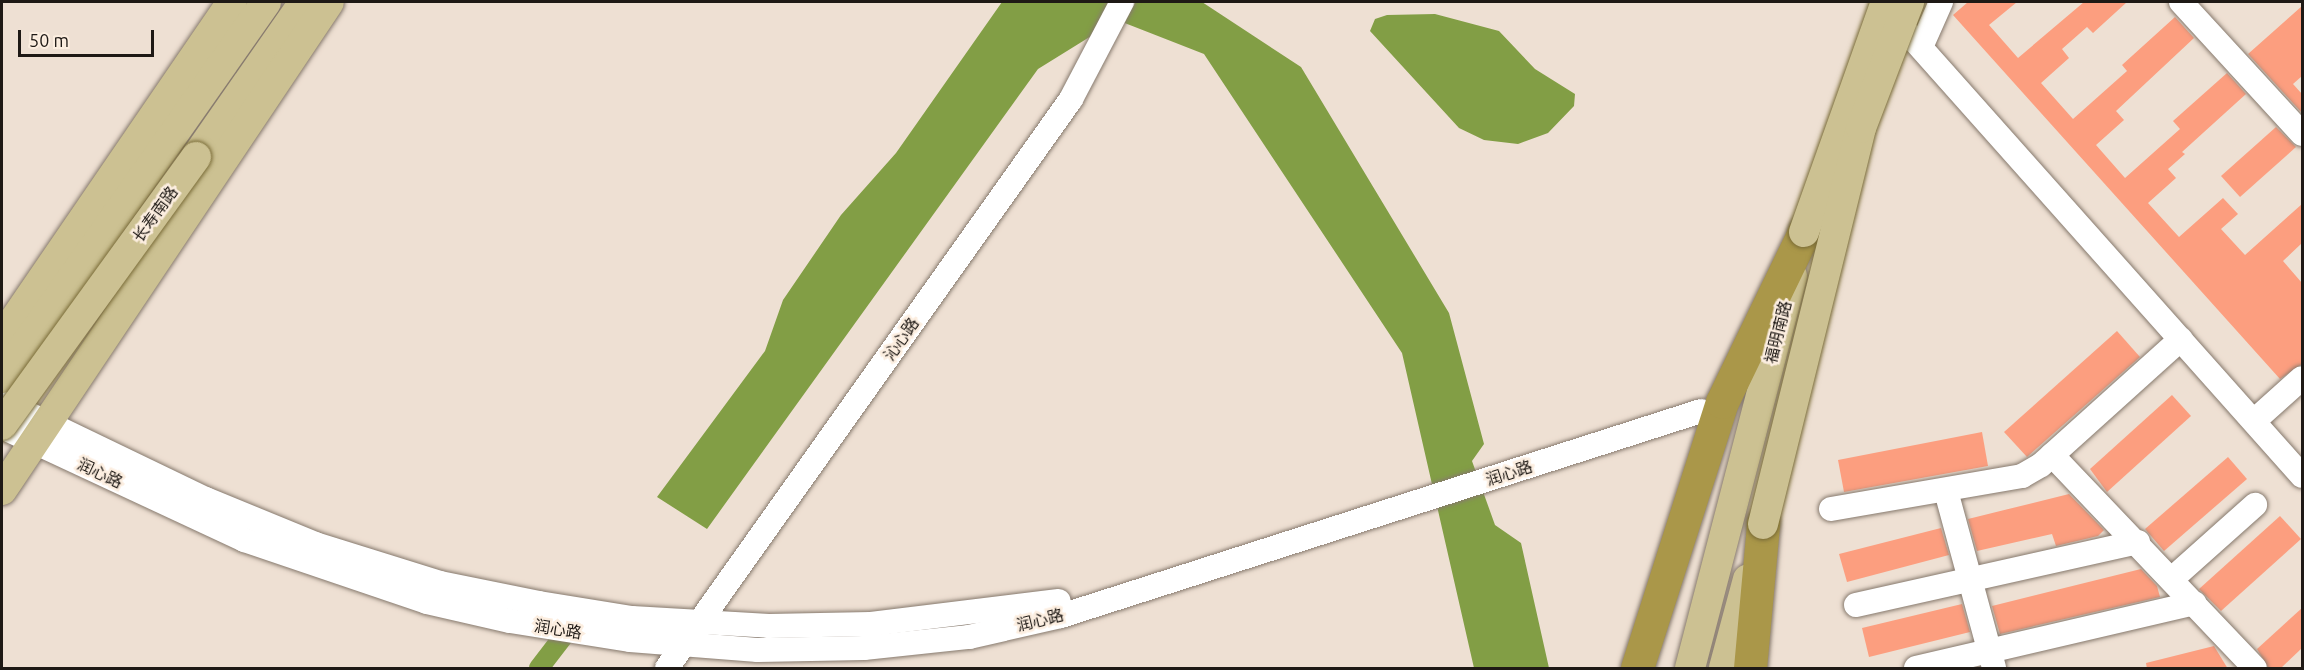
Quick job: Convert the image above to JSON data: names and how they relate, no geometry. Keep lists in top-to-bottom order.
{
  "streets": {
    "main road": ["长寿南路", "福明南路"],
    "street": ["沁心路", "润心路"]
  },
  "crossings": [
    ["长寿南路", "润心路"],
    ["沁心路", "润心路"]
  ],
  "scale_bar": "50 m"
}
